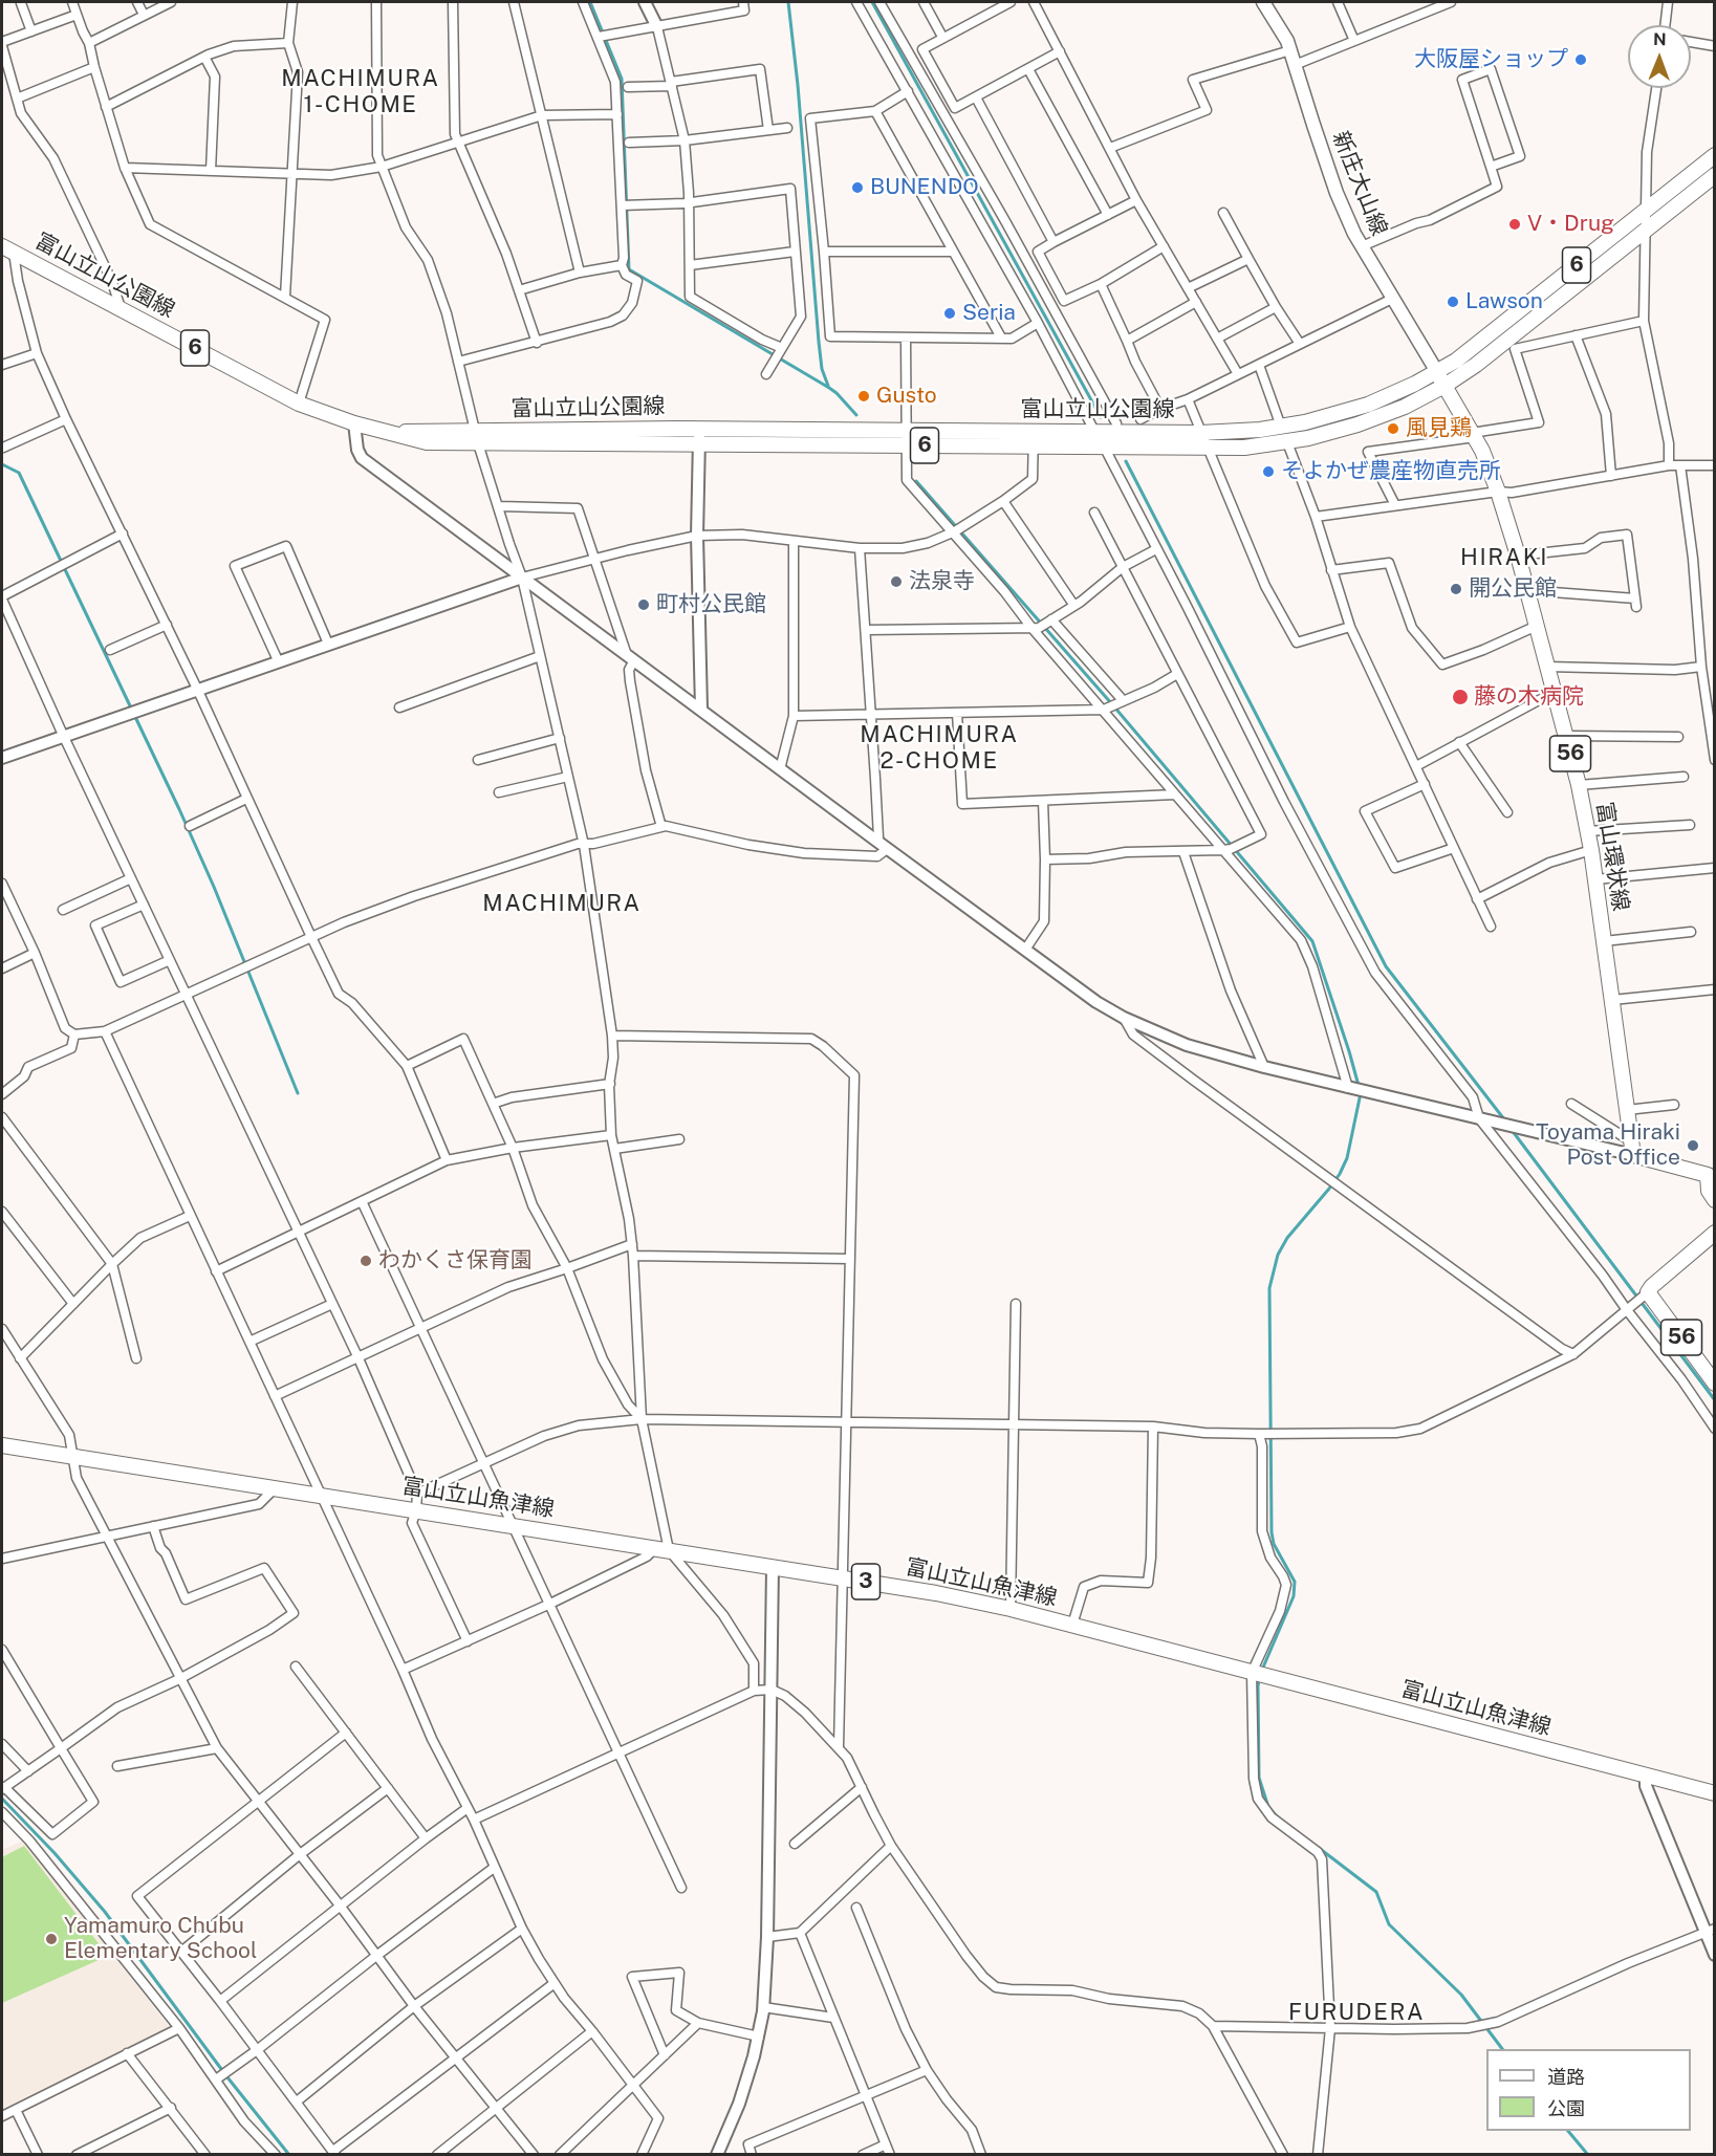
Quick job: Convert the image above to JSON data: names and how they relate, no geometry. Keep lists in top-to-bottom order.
{
  "streets": {
    "main road": [
      "新庄大山線",
      "6",
      "富山立山公園線",
      "56",
      "富山環状線",
      "富山立山魚津線",
      "3"
    ]
  },
  "crossings": [
    ["新庄大山線", "富山立山公園線"],
    ["新庄大山線", "富山環状線"],
    ["富山立山公園線", "富山環状線"]
  ],
  "districts": [
    "MACHIMURA 1-CHOME",
    "HIRAKI",
    "MACHIMURA 2-CHOME",
    "MACHIMURA",
    "FURUDERA"
  ],
  "places": [
    "大阪屋ショップ",
    "BUNENDO",
    "V・Drug",
    "Lawson",
    "Seria",
    "Gusto",
    "風見鶏",
    "そよかぜ農産物直売所",
    "法泉寺",
    "開公民館",
    "町村公民館",
    "藤の木病院",
    "Toyama Hiraki Post Office",
    "わかくさ保育園",
    "Yamamuro Chubu Elementary School"
  ],
  "legend": ["道路", "公園"],
  "north": "top"
}
